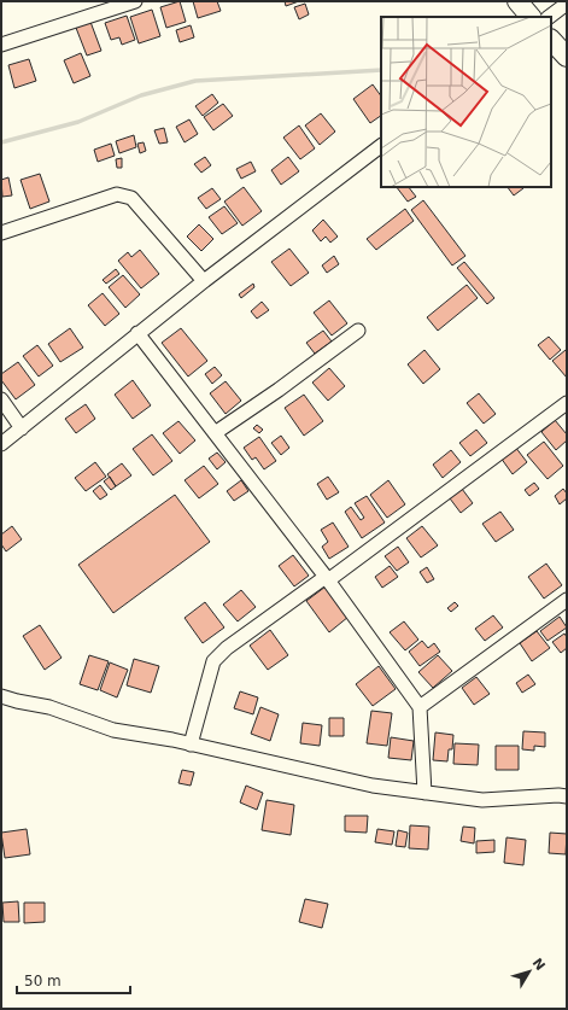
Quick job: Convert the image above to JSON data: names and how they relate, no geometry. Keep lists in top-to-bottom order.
{
  "scale_bar": "50 m",
  "north": "top right"
}
